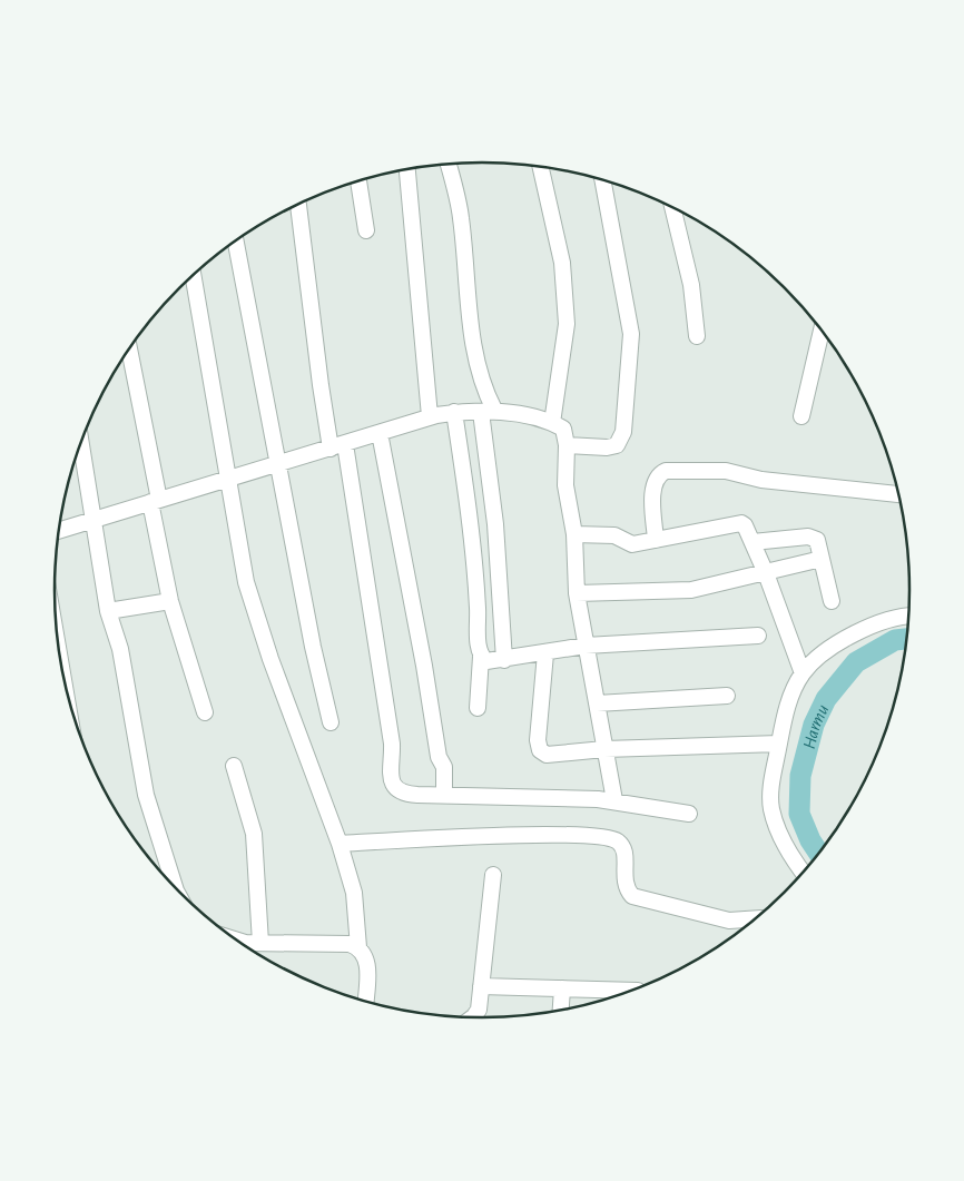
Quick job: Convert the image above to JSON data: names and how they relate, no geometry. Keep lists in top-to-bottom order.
{
  "water": ["Harmu"]
}
